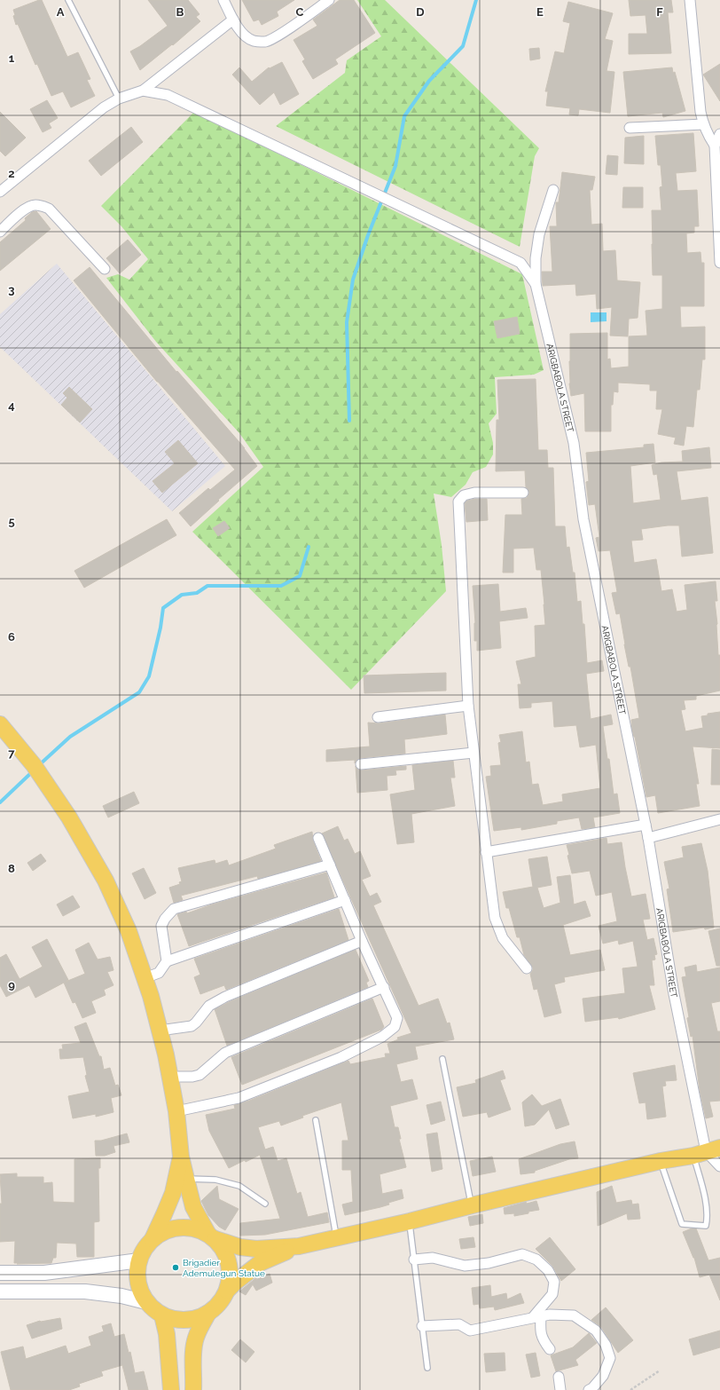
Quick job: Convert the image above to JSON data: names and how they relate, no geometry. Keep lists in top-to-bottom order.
{
  "streets": {
    "street": ["ARIGBABOLA STREET"]
  },
  "places": ["Brigadier Ademulegun Statue"],
  "grid": {
    "columns": [
      "A",
      "B",
      "C",
      "D",
      "E",
      "F"
    ],
    "rows": [
      "1",
      "2",
      "3",
      "4",
      "5",
      "6",
      "7",
      "8",
      "9"
    ]
  }
}
